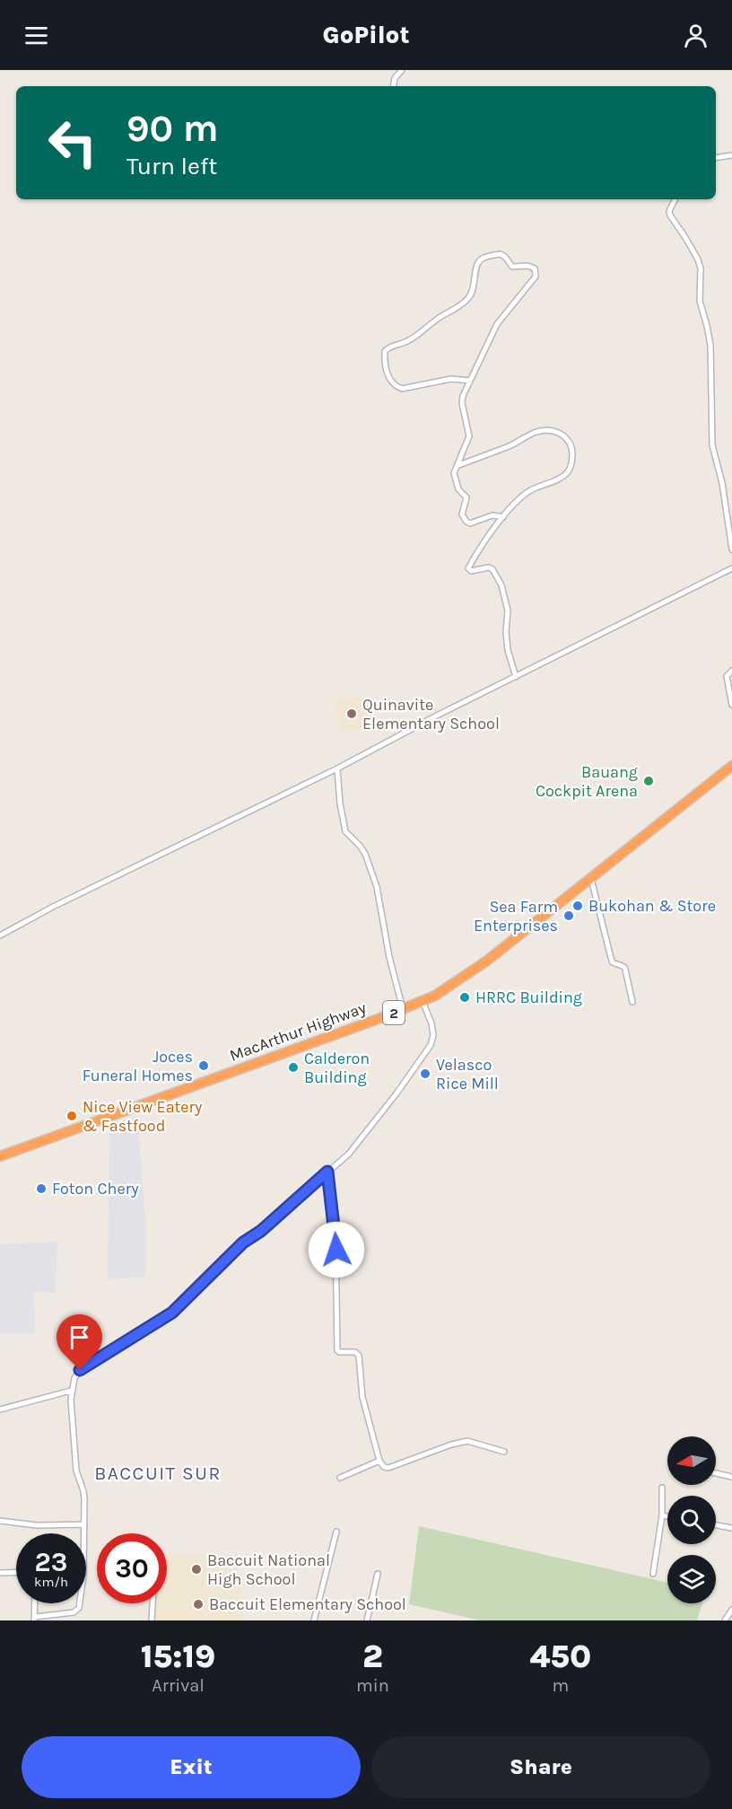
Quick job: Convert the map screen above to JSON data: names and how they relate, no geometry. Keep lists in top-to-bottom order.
{
  "streets": {
    "highway": ["2", "MacArthur Highway"]
  },
  "districts": ["BACCUIT SUR"],
  "places": [
    "Quinavite Elementary School",
    "Bauang Cockpit Arena",
    "Bukohan & Store",
    "Sea Farm Enterprises",
    "HRRC Building",
    "Joces Funeral Homes",
    "Calderon Building",
    "Velasco Rice Mill",
    "Nice View Eatery & Fastfood",
    "Foton Chery",
    "Baccuit National High School",
    "Baccuit Elementary School"
  ],
  "north": "left",
  "page": {
    "header": "GoPilot",
    "turn": ["90 m", "Turn left"],
    "speed": "23 km/h",
    "limit": "30",
    "eta": [
      "15:19",
      "Arrival",
      "2",
      "min",
      "450",
      "m"
    ],
    "buttons": ["Exit", "Share"]
  }
}
